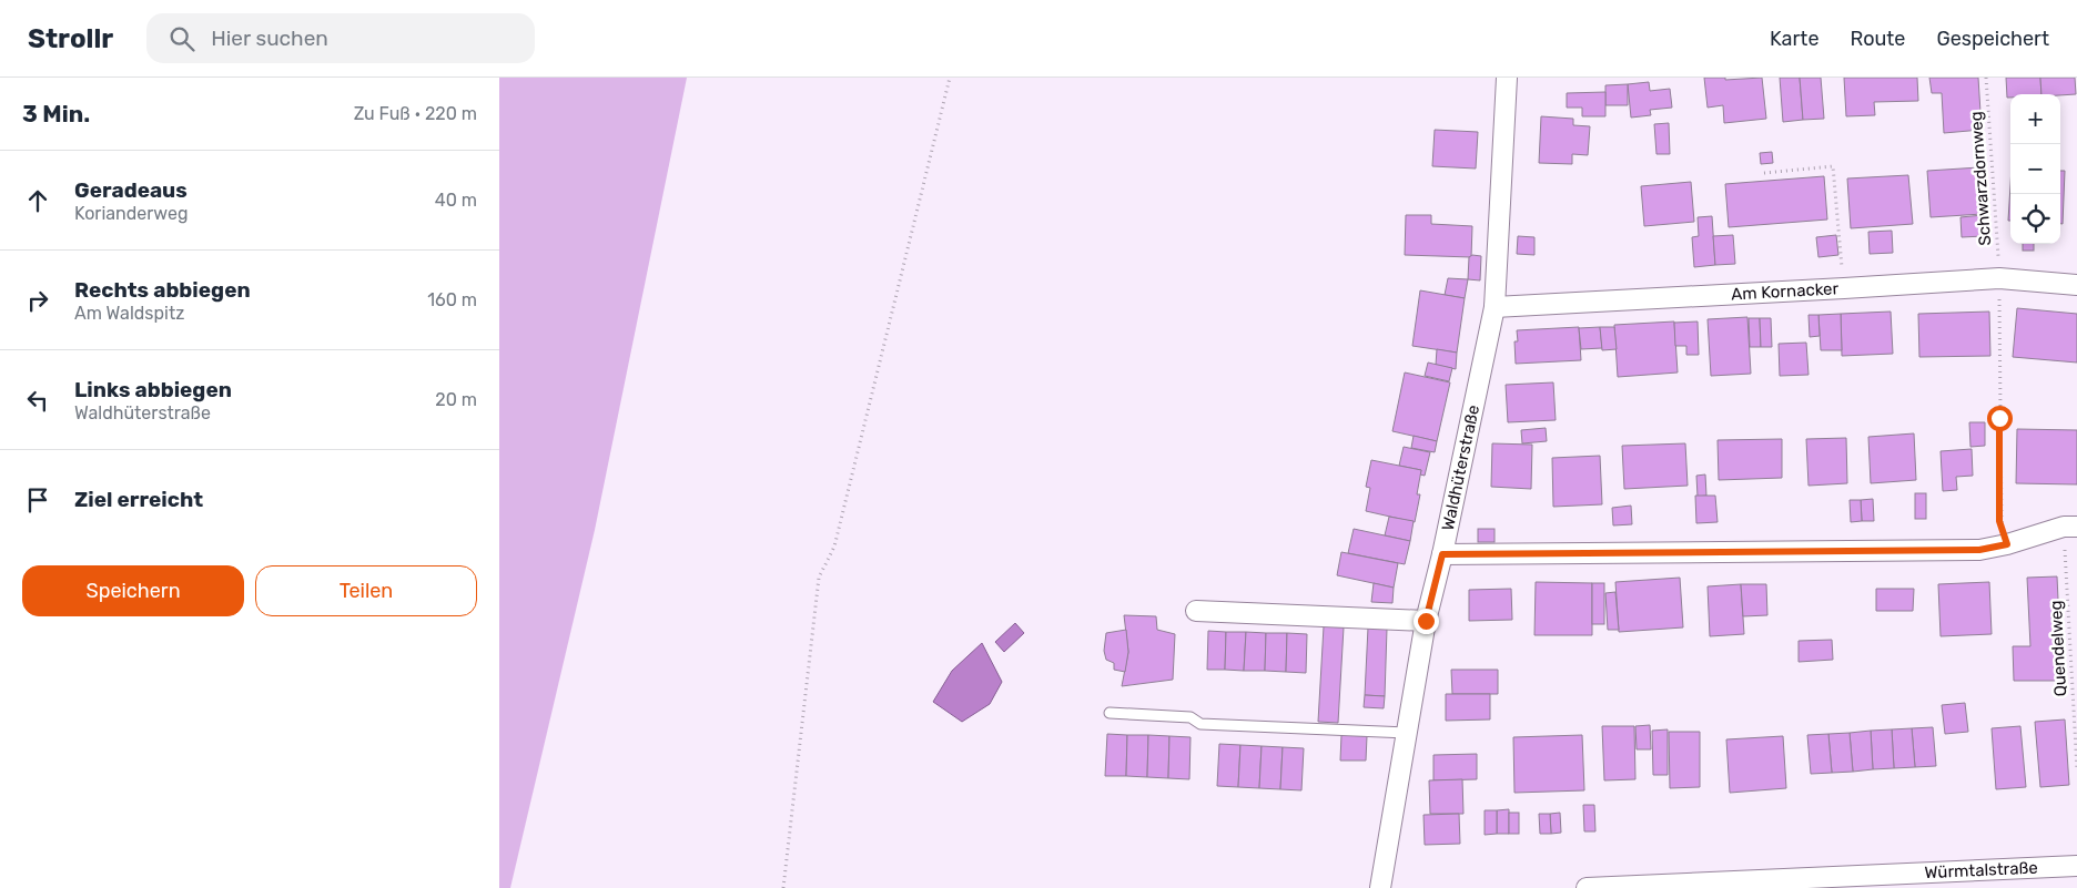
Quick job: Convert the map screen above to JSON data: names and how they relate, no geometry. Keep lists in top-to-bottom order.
{
  "streets": {
    "street": ["Am Kornacker", "Waldhüterstraße", "Würmtalstraße"],
    "path": ["Schwarzdornweg", "Quendelweg"]
  },
  "crossings": [
    ["Schwarzdornweg", "Am Kornacker"],
    ["Am Kornacker", "Waldhüterstraße"]
  ],
  "page": {
    "header": "Strollr",
    "search": "Hier suchen",
    "nav": ["Karte", "Route", "Gespeichert"],
    "heading": ["3 Min.", "Zu Fuß · 220 m"],
    "map_buttons": ["+", "−"],
    "list": [
      ["Geradeaus", "Korianderweg", "40 m"],
      ["Rechts abbiegen", "Am Waldspitz", "160 m"],
      ["Links abbiegen", "Waldhüterstraße", "20 m"],
      "Ziel erreicht"
    ],
    "buttons": ["Speichern", "Teilen"]
  }
}
